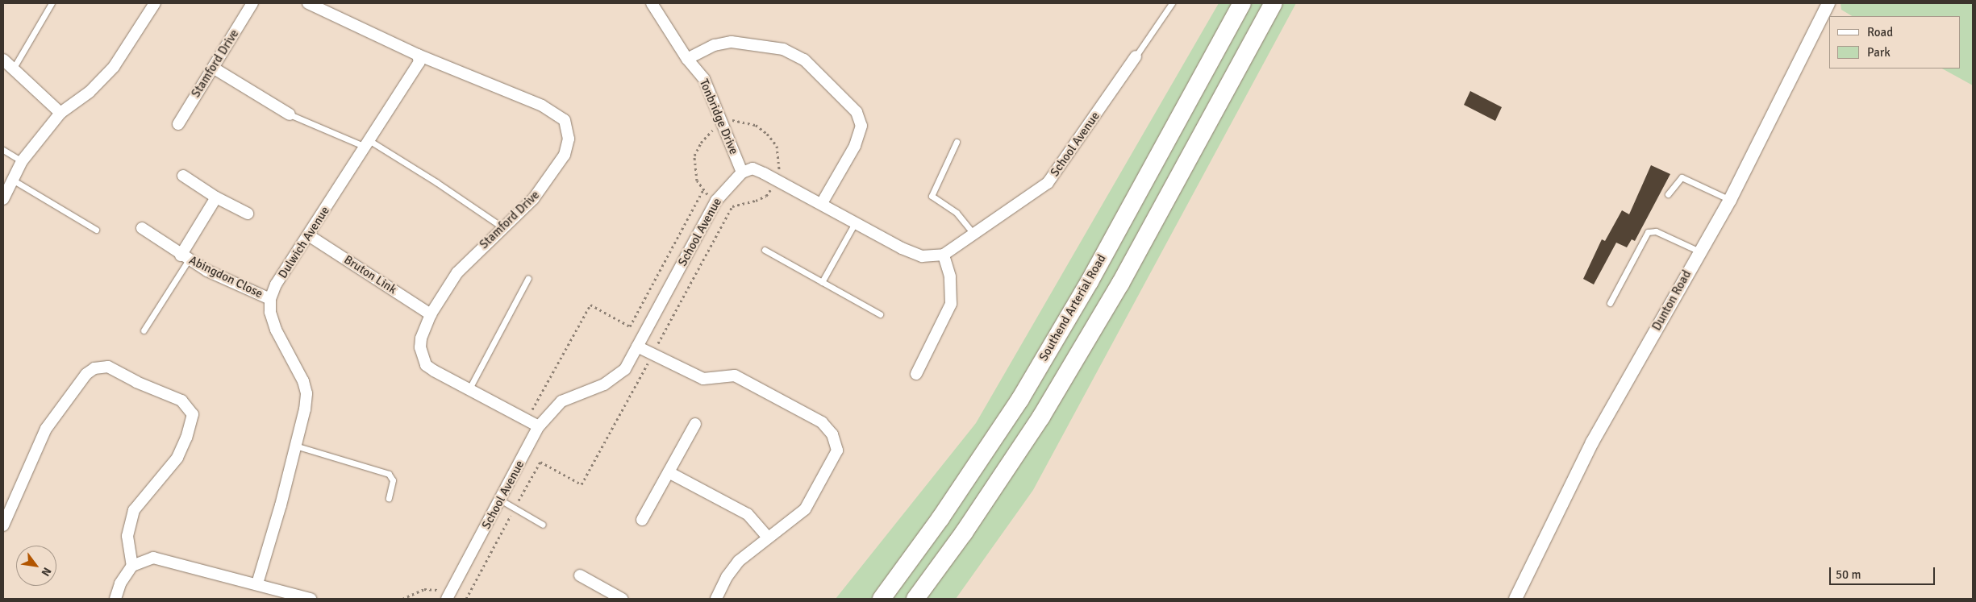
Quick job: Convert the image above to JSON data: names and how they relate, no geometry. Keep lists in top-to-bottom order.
{
  "streets": {
    "highway": ["Southend Arterial Road"],
    "street": [
      "Stamford Drive",
      "Tonbridge Drive",
      "School Avenue",
      "Dulwich Avenue",
      "Bruton Link",
      "Abingdon Close",
      "Dunton Road"
    ]
  },
  "crossings": [
    ["Stamford Drive", "School Avenue"],
    ["Stamford Drive", "Dulwich Avenue"],
    ["Stamford Drive", "Bruton Link"],
    ["Tonbridge Drive", "School Avenue"],
    ["Dulwich Avenue", "Bruton Link"],
    ["Dulwich Avenue", "Abingdon Close"]
  ],
  "legend": ["Road", "Park"],
  "scale_bar": "50 m",
  "north": "bottom right"
}
